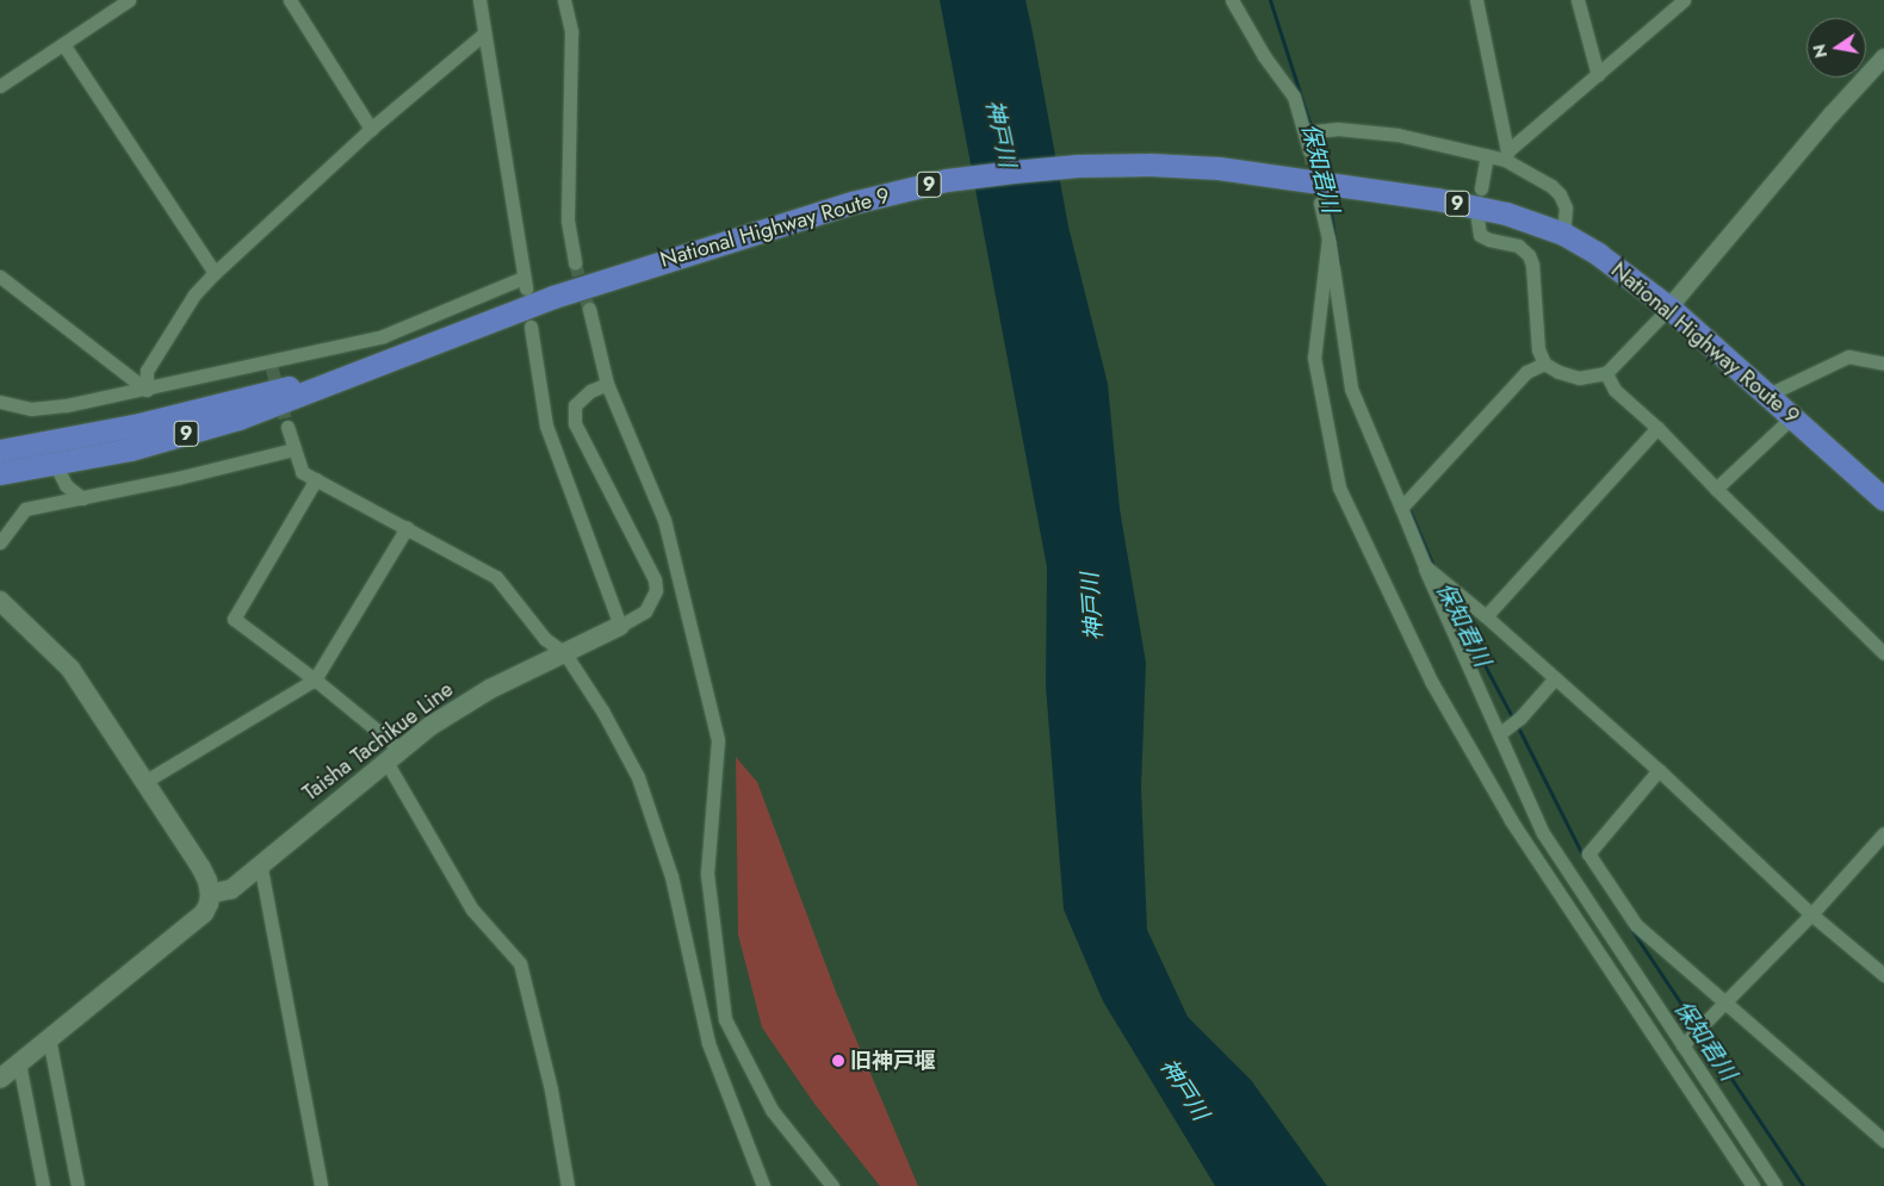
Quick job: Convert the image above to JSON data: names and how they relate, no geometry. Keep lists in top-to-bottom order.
{
  "streets": {
    "highway": ["9", "National Highway Route 9"],
    "main road": ["Taisha Tachikue Line"]
  },
  "water": ["神戸川", "保知君川"],
  "places": ["旧神戸堰"],
  "north": "left"
}
